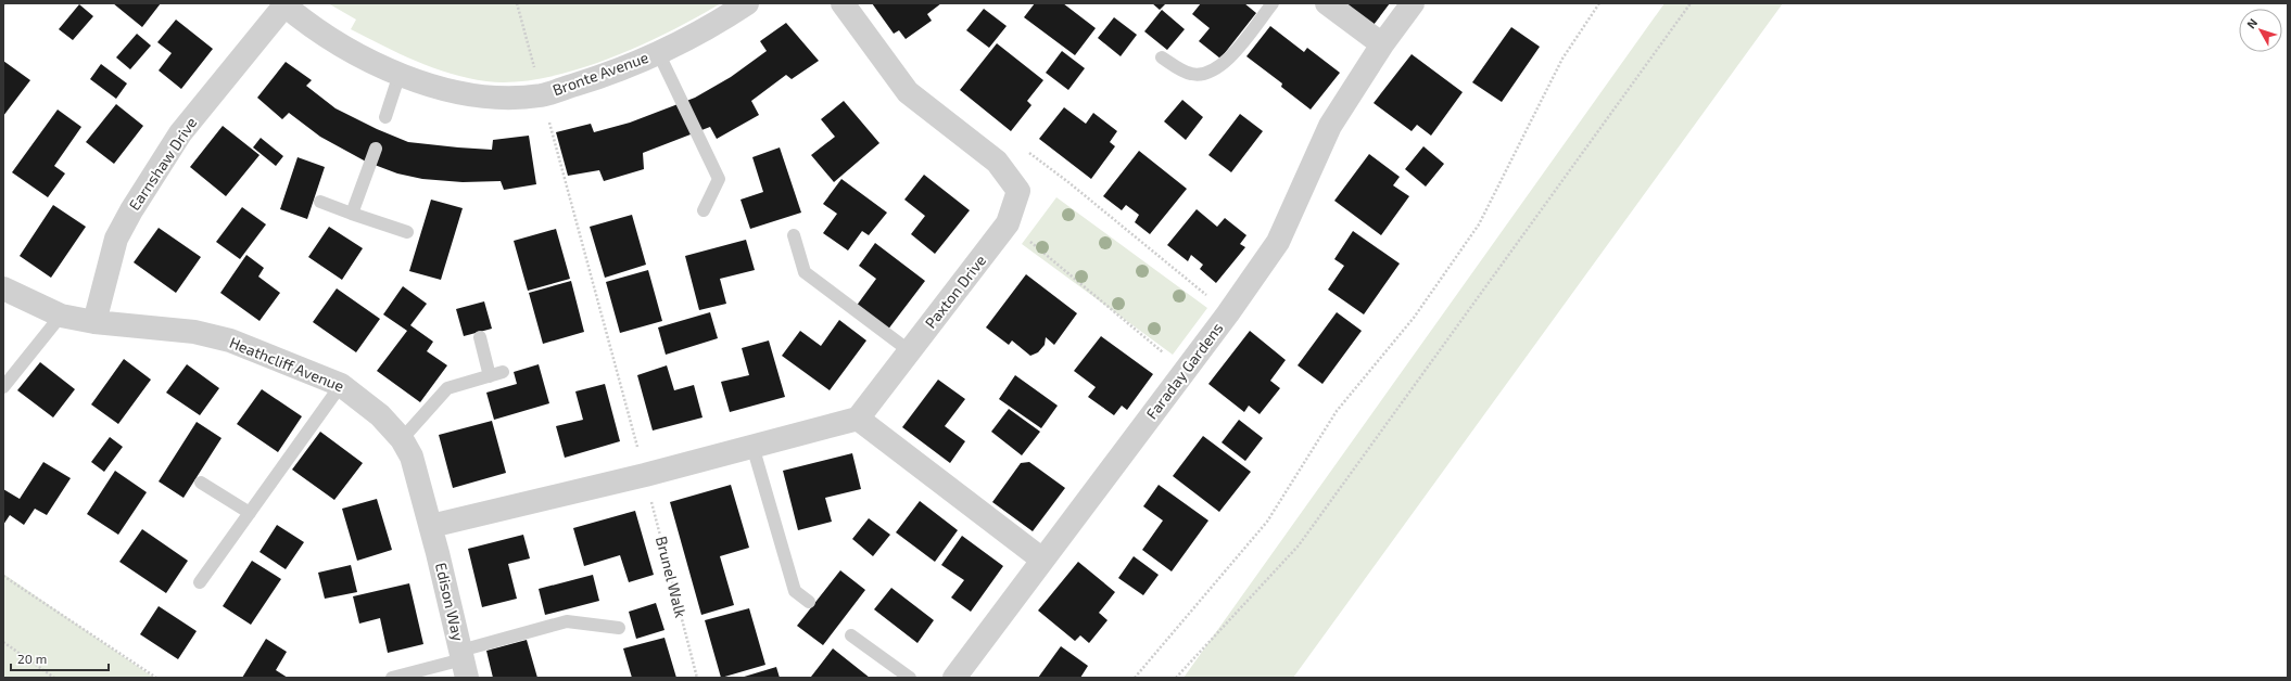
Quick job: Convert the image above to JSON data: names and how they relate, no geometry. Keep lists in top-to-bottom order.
{
  "streets": {
    "street": [
      "Bronte Avenue",
      "Earnshaw Drive",
      "Paxton Drive",
      "Heathcliff Avenue",
      "Faraday Gardens",
      "Edison Way"
    ],
    "path": ["Brunel Walk"]
  },
  "crossings": [
    ["Bronte Avenue", "Earnshaw Drive"],
    ["Bronte Avenue", "Brunel Walk"],
    ["Earnshaw Drive", "Heathcliff Avenue"],
    ["Heathcliff Avenue", "Edison Way"]
  ],
  "scale_bar": "20 m",
  "north": "top left"
}
